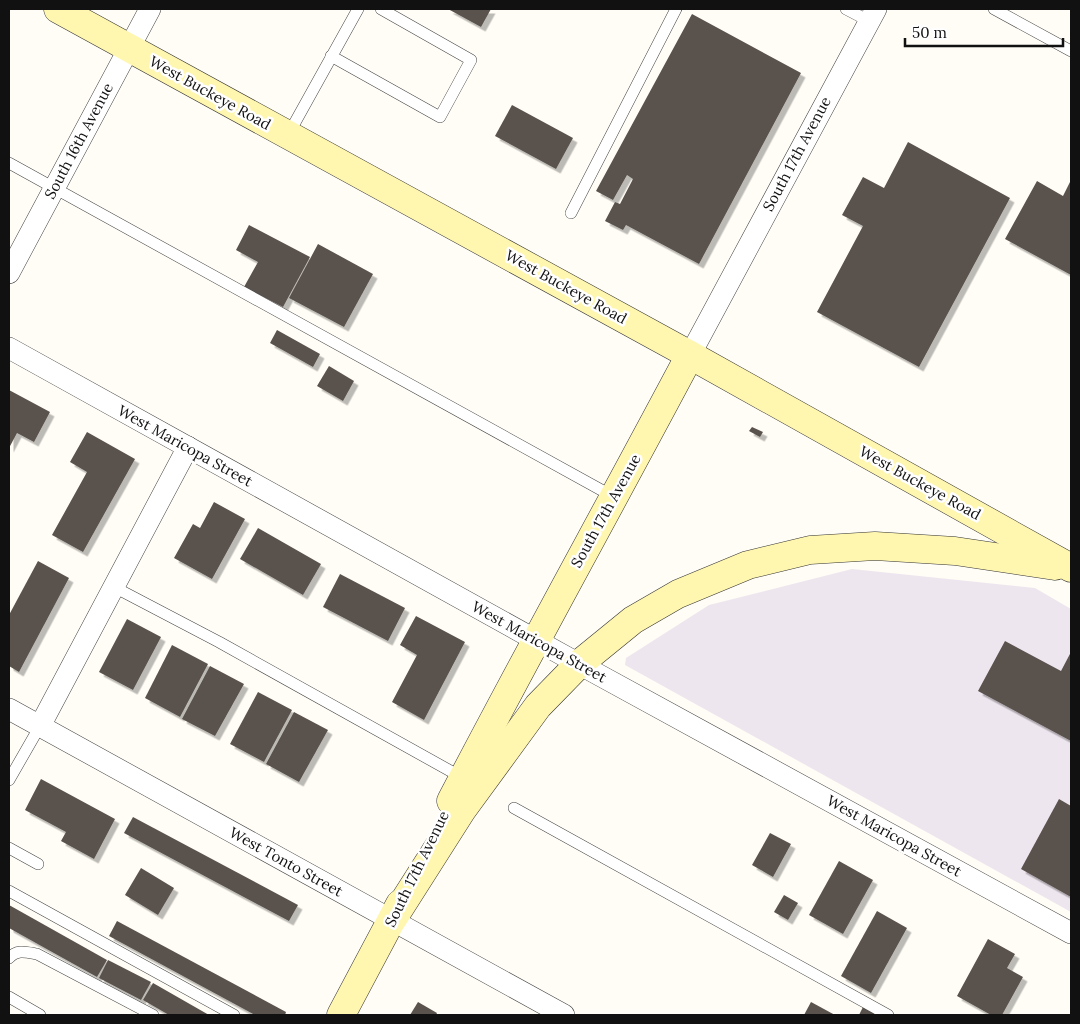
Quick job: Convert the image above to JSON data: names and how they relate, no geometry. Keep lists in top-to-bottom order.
{
  "streets": {
    "main road": ["West Buckeye Road", "South 17th Avenue"],
    "street": ["South 16th Avenue", "West Maricopa Street", "West Tonto Street"]
  },
  "crossings": [
    ["West Buckeye Road", "South 16th Avenue"],
    ["West Buckeye Road", "South 17th Avenue"],
    ["South 17th Avenue", "West Maricopa Street"],
    ["South 17th Avenue", "West Tonto Street"]
  ],
  "scale_bar": "50 m"
}
